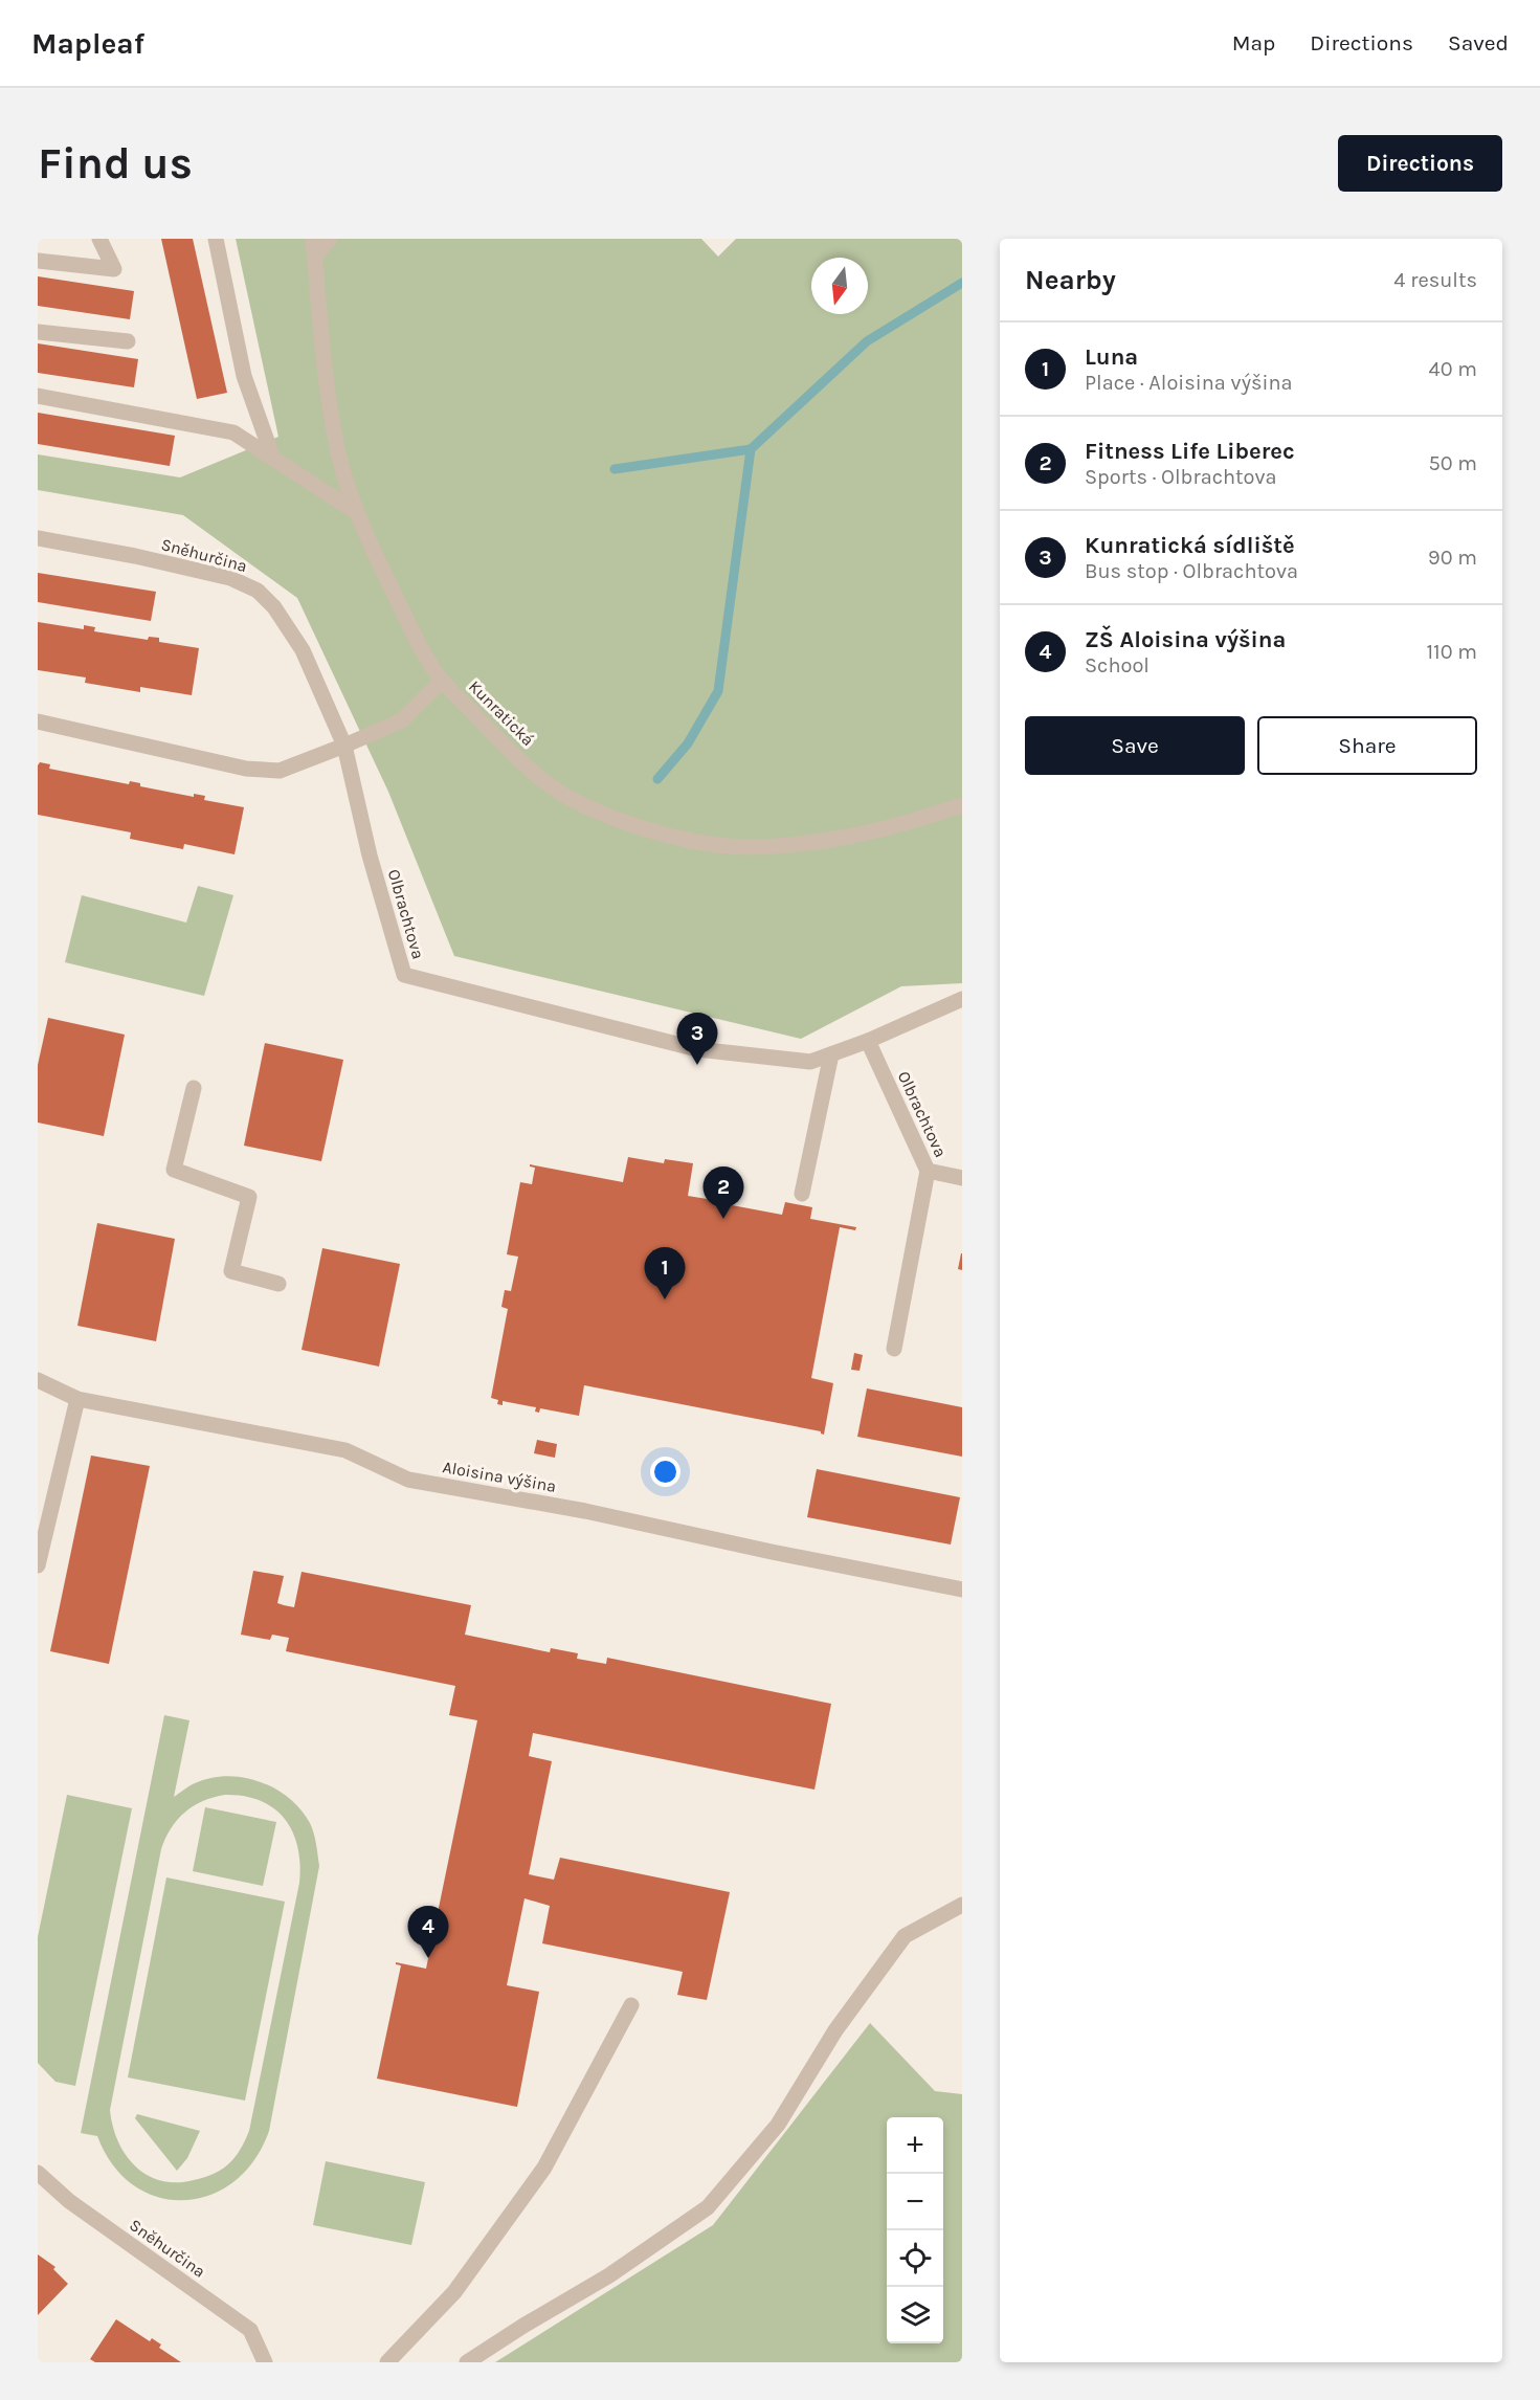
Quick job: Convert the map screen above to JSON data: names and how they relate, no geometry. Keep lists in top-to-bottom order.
{
  "streets": {
    "street": [
      "Sněhurčina",
      "Kunratická",
      "Olbrachtova",
      "Aloisina výšina"
    ]
  },
  "crossings": [
    ["Sněhurčina", "Olbrachtova"]
  ],
  "north": "bottom",
  "page": {
    "header": "Mapleaf",
    "nav": ["Map", "Directions", "Saved"],
    "buttons": [
      "Directions",
      ["Save", "Share"]
    ],
    "title": "Find us",
    "heading": ["Nearby", "4 results"],
    "list": [
      {
        "mark": "1",
        "name": "Luna",
        "note": "Place · Aloisina výšina",
        "value": "40 m"
      },
      {
        "mark": "2",
        "name": "Fitness Life Liberec",
        "note": "Sports · Olbrachtova",
        "value": "50 m"
      },
      {
        "mark": "3",
        "name": "Kunratická sídliště",
        "note": "Bus stop · Olbrachtova",
        "value": "90 m"
      },
      {
        "mark": "4",
        "name": "ZŠ Aloisina výšina",
        "note": "School",
        "value": "110 m"
      }
    ],
    "pins": [
      "3",
      "2",
      "1",
      "4"
    ],
    "map_buttons": ["+", "−"]
  }
}
